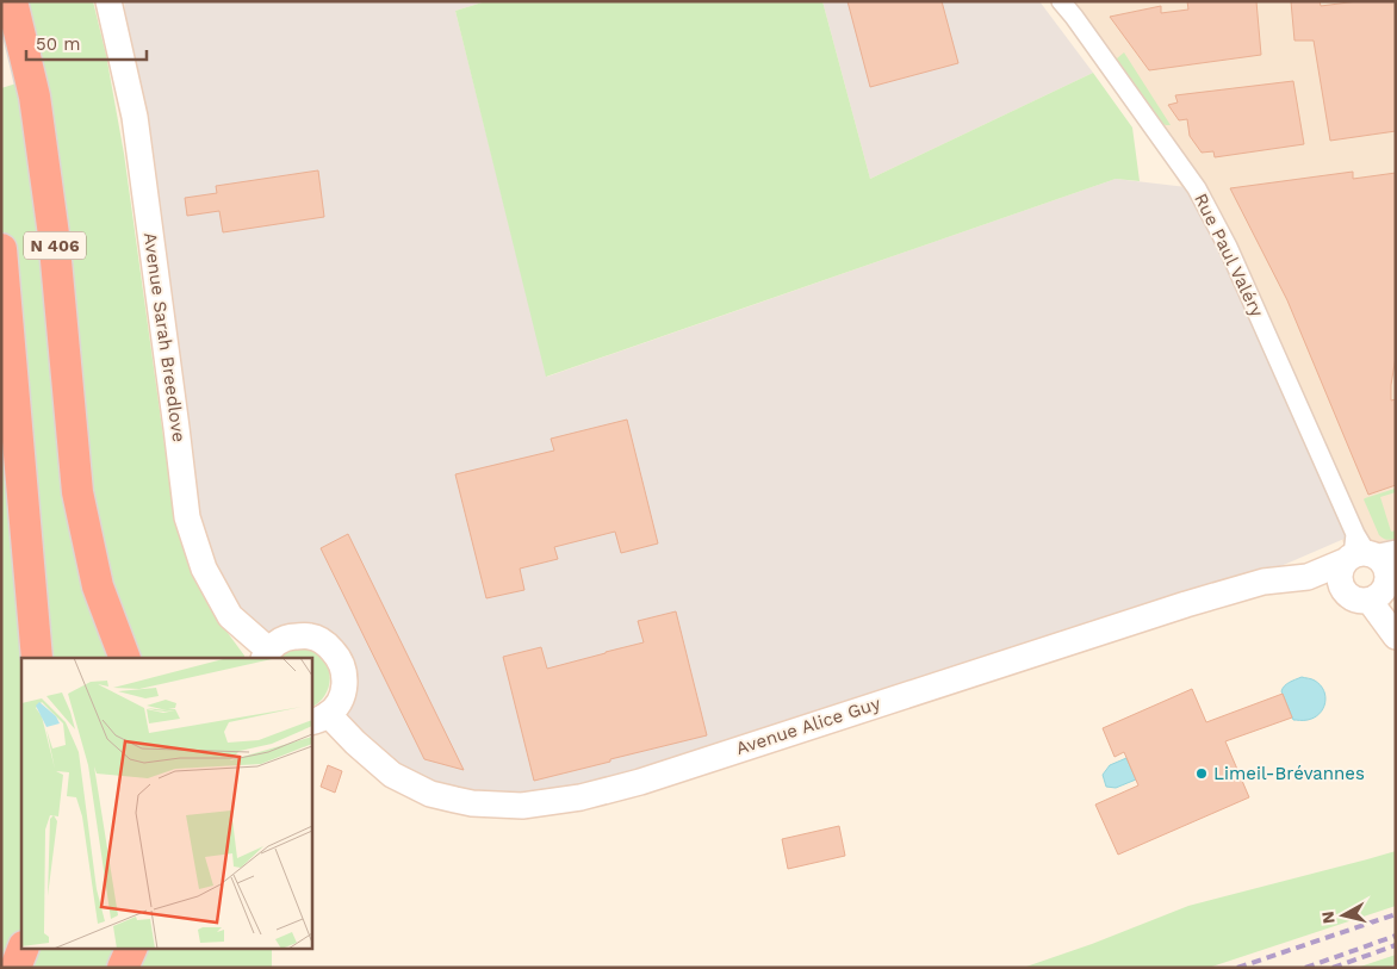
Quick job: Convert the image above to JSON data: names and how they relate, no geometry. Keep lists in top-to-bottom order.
{
  "streets": {
    "highway": ["N 406"],
    "main road": ["Avenue Sarah Breedlove", "Avenue Alice Guy"],
    "street": ["Rue Paul Valéry"]
  },
  "crossings": [
    ["Rue Paul Valéry", "Avenue Alice Guy"]
  ],
  "places": ["Limeil-Brévannes"],
  "scale_bar": "50 m",
  "north": "left"
}
